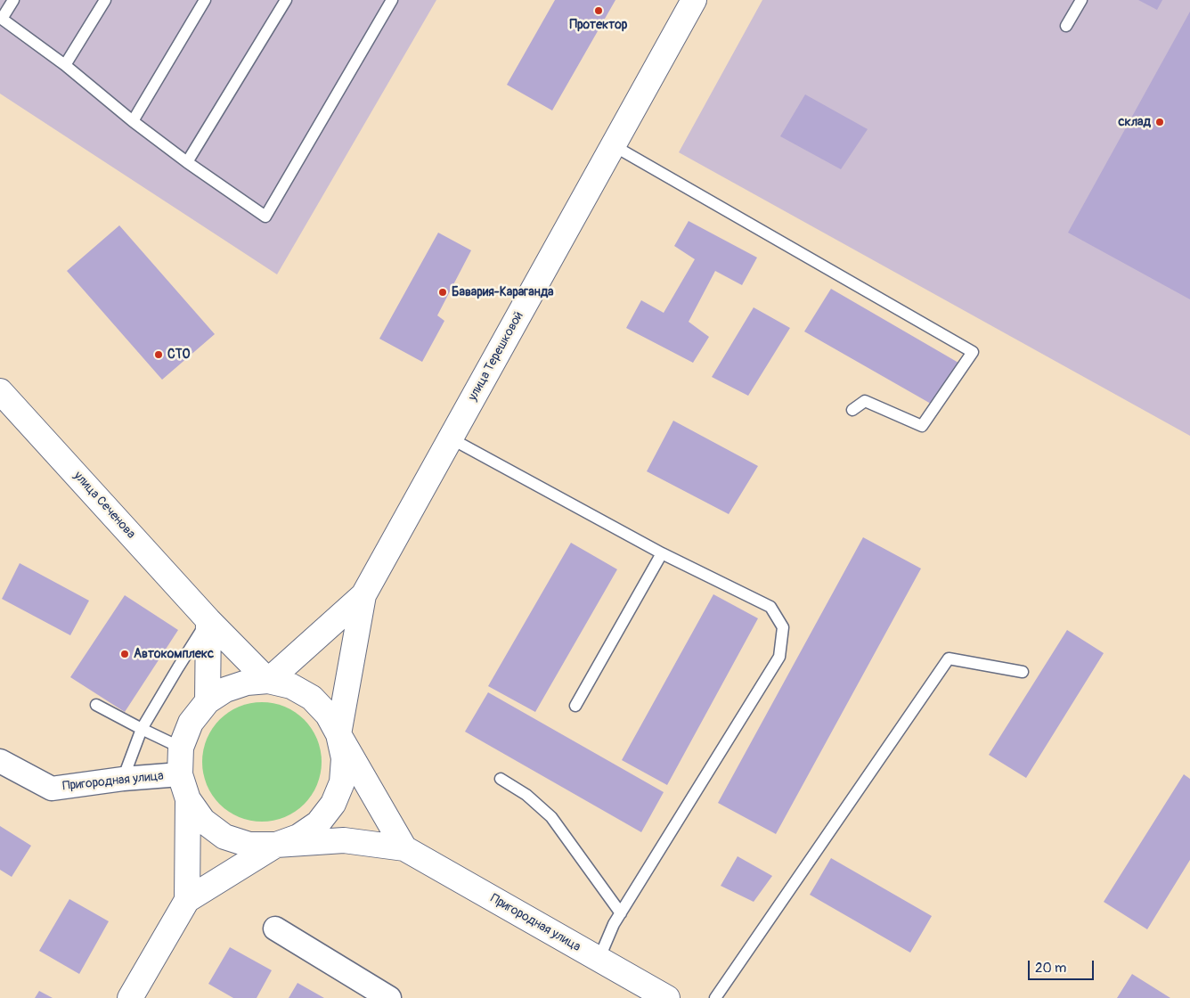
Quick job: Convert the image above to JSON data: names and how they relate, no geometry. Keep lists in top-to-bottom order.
{
  "streets": {
    "main road": ["улица Терешковой", "улица Сеченова", "Пригородная улица"]
  },
  "crossings": [
    ["улица Терешковой", "улица Сеченова"],
    ["улица Терешковой", "Пригородная улица"]
  ],
  "places": [
    "Протектор",
    "склад",
    "Бавария-Караганда",
    "СТО",
    "Автокомплекс"
  ],
  "scale_bar": "20 m"
}
